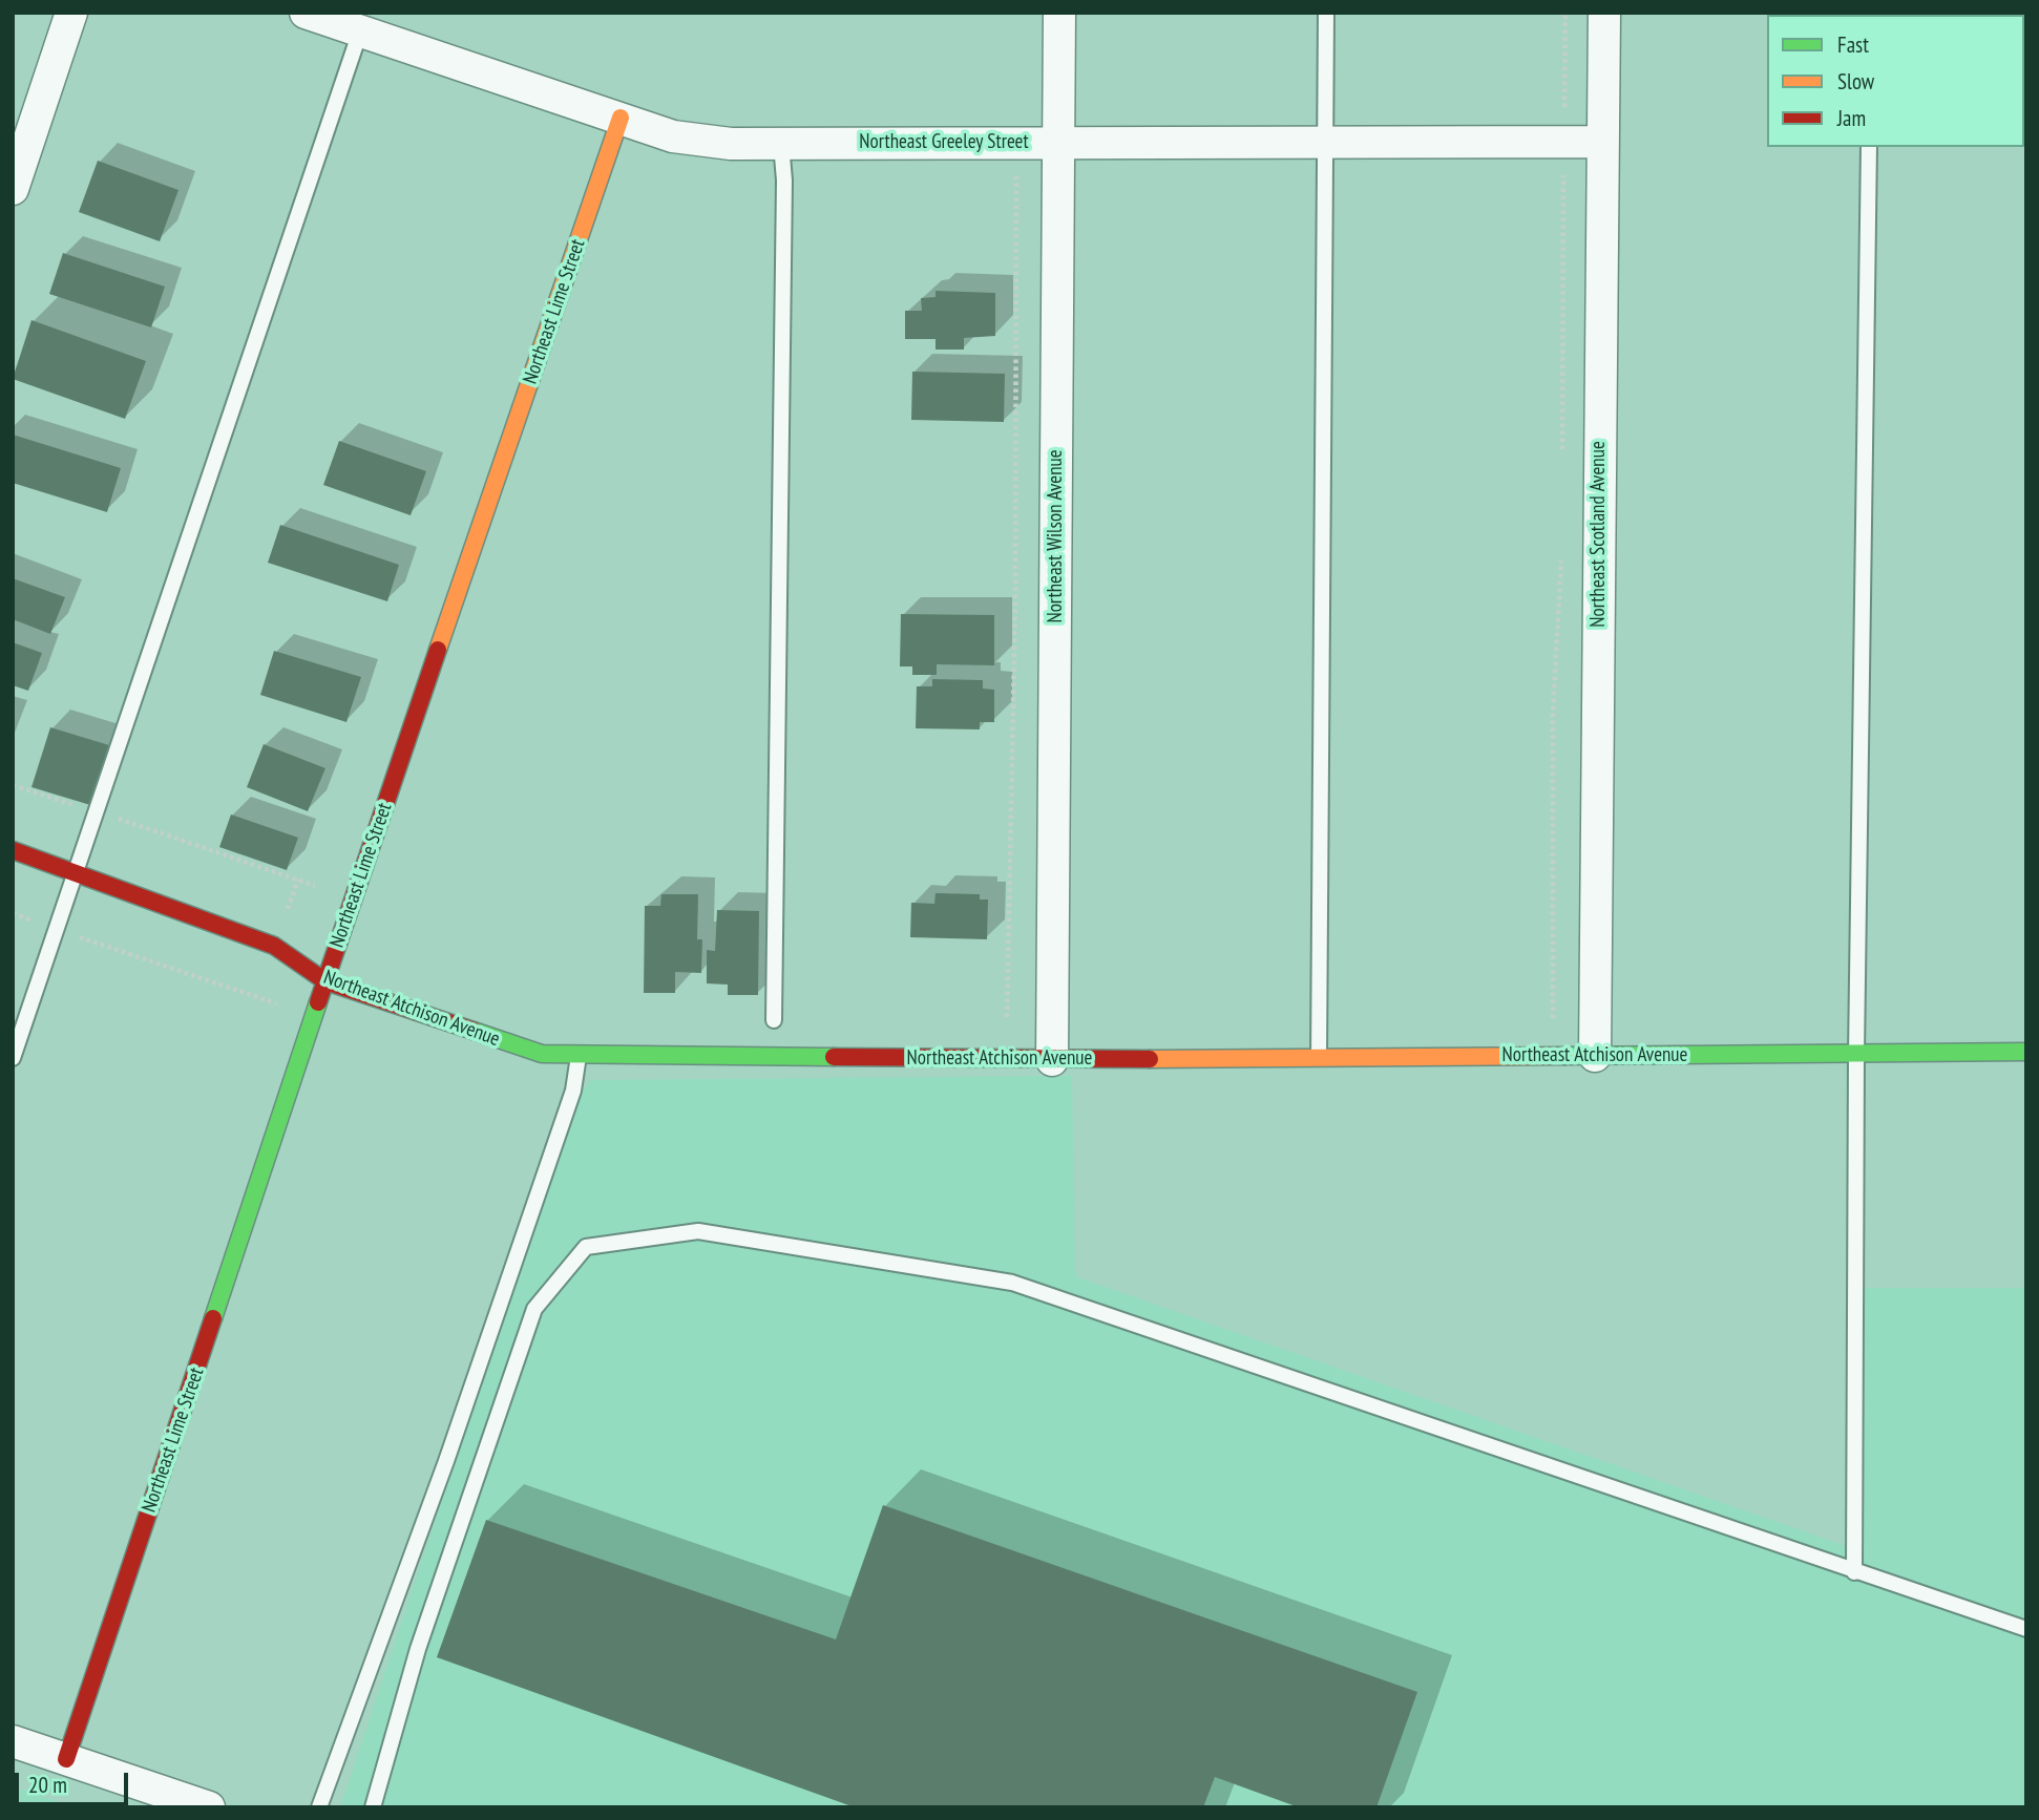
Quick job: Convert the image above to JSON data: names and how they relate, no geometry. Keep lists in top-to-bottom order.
{
  "streets": {
    "street": [
      "Northeast Greeley Street",
      "Northeast Lime Street",
      "Northeast Scotland Avenue",
      "Northeast Wilson Avenue",
      "Northeast Atchison Avenue"
    ]
  },
  "crossings": [
    ["Northeast Greeley Street", "Northeast Lime Street"],
    ["Northeast Greeley Street", "Northeast Scotland Avenue"],
    ["Northeast Greeley Street", "Northeast Wilson Avenue"],
    ["Northeast Lime Street", "Northeast Atchison Avenue"],
    ["Northeast Scotland Avenue", "Northeast Atchison Avenue"],
    ["Northeast Wilson Avenue", "Northeast Atchison Avenue"]
  ],
  "legend": ["Fast", "Slow", "Jam"],
  "scale_bar": "20 m"
}
